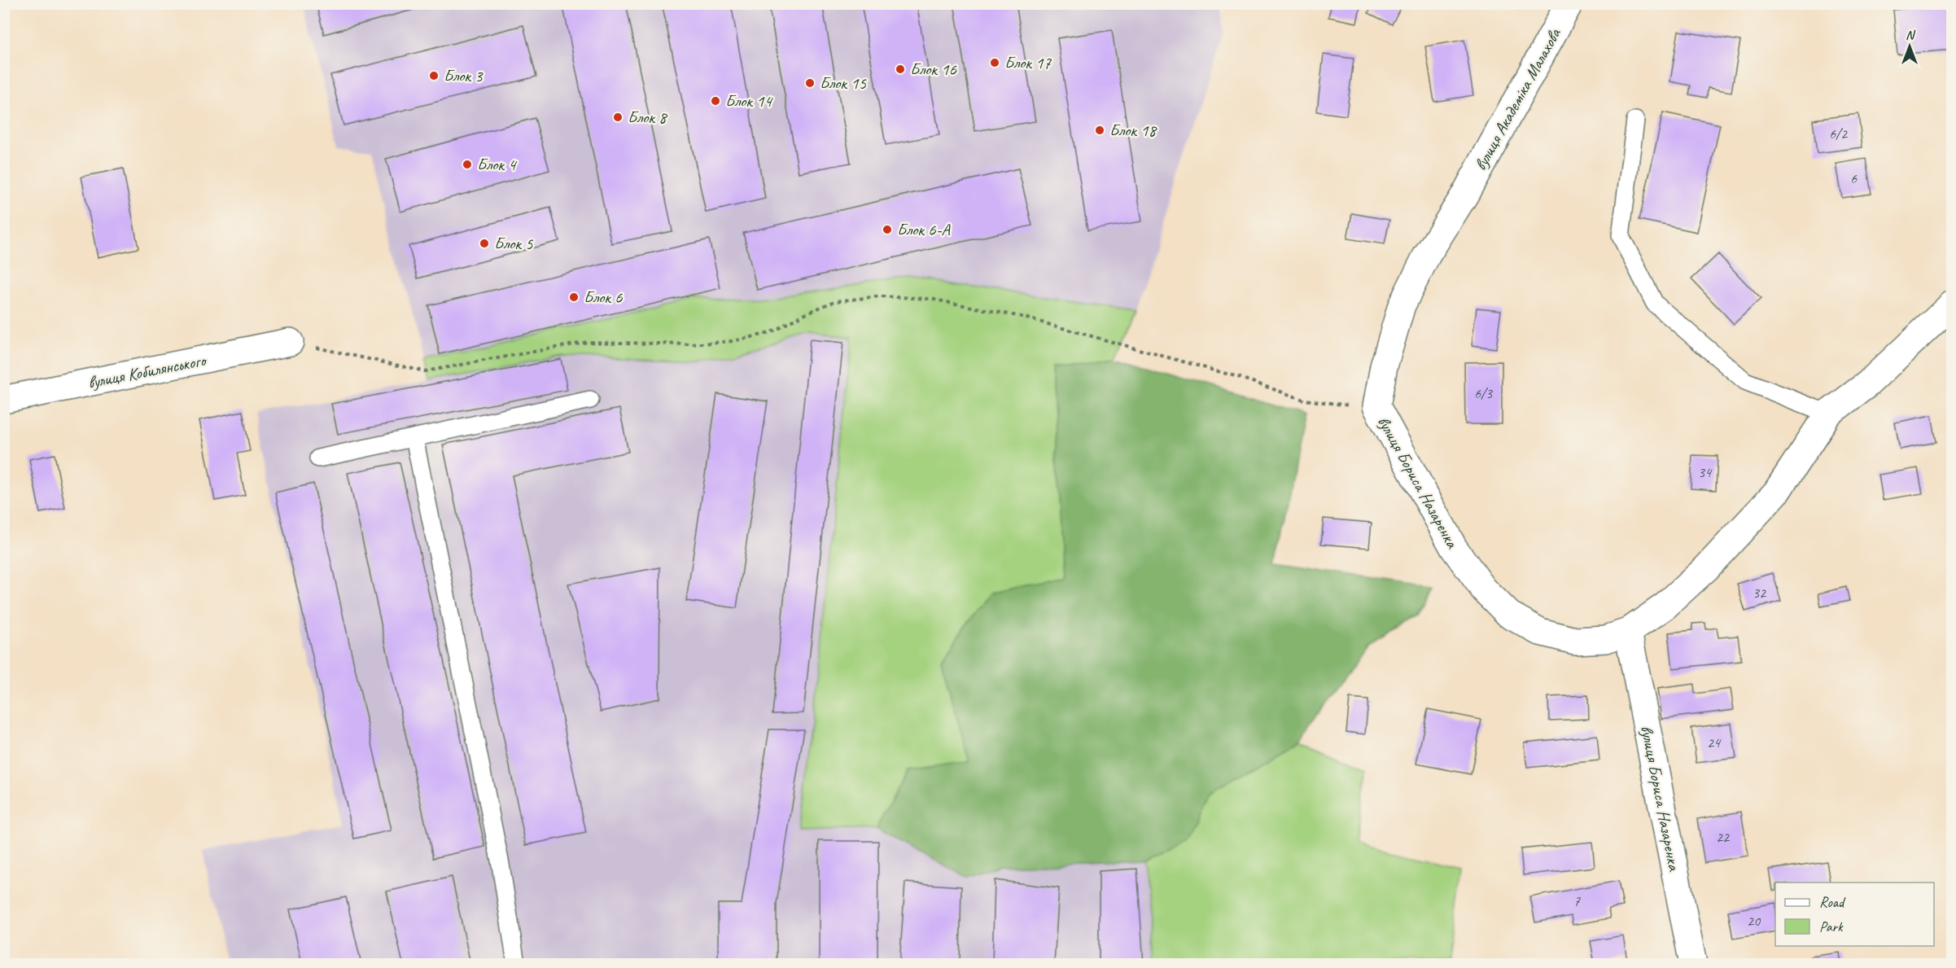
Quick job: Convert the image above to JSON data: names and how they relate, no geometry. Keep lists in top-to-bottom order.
{
  "streets": {
    "street": ["вулиця Академіка Малахова", "вулиця Кобилянського", "вулиця Бориса Назаренка"]
  },
  "crossings": [
    ["вулиця Академіка Малахова", "вулиця Бориса Назаренка"]
  ],
  "places": [
    "Блок 17",
    "Блок 16",
    "Блок 3",
    "Блок 15",
    "Блок 14",
    "Блок 8",
    "Блок 18",
    "Блок 4",
    "Блок 6-А",
    "Блок 5",
    "Блок 6"
  ],
  "house_numbers": [
    "6/2",
    "6",
    "6/3",
    "34",
    "32",
    "24",
    "22",
    "7",
    "20"
  ],
  "legend": ["Road", "Park"],
  "north": "top"
}
